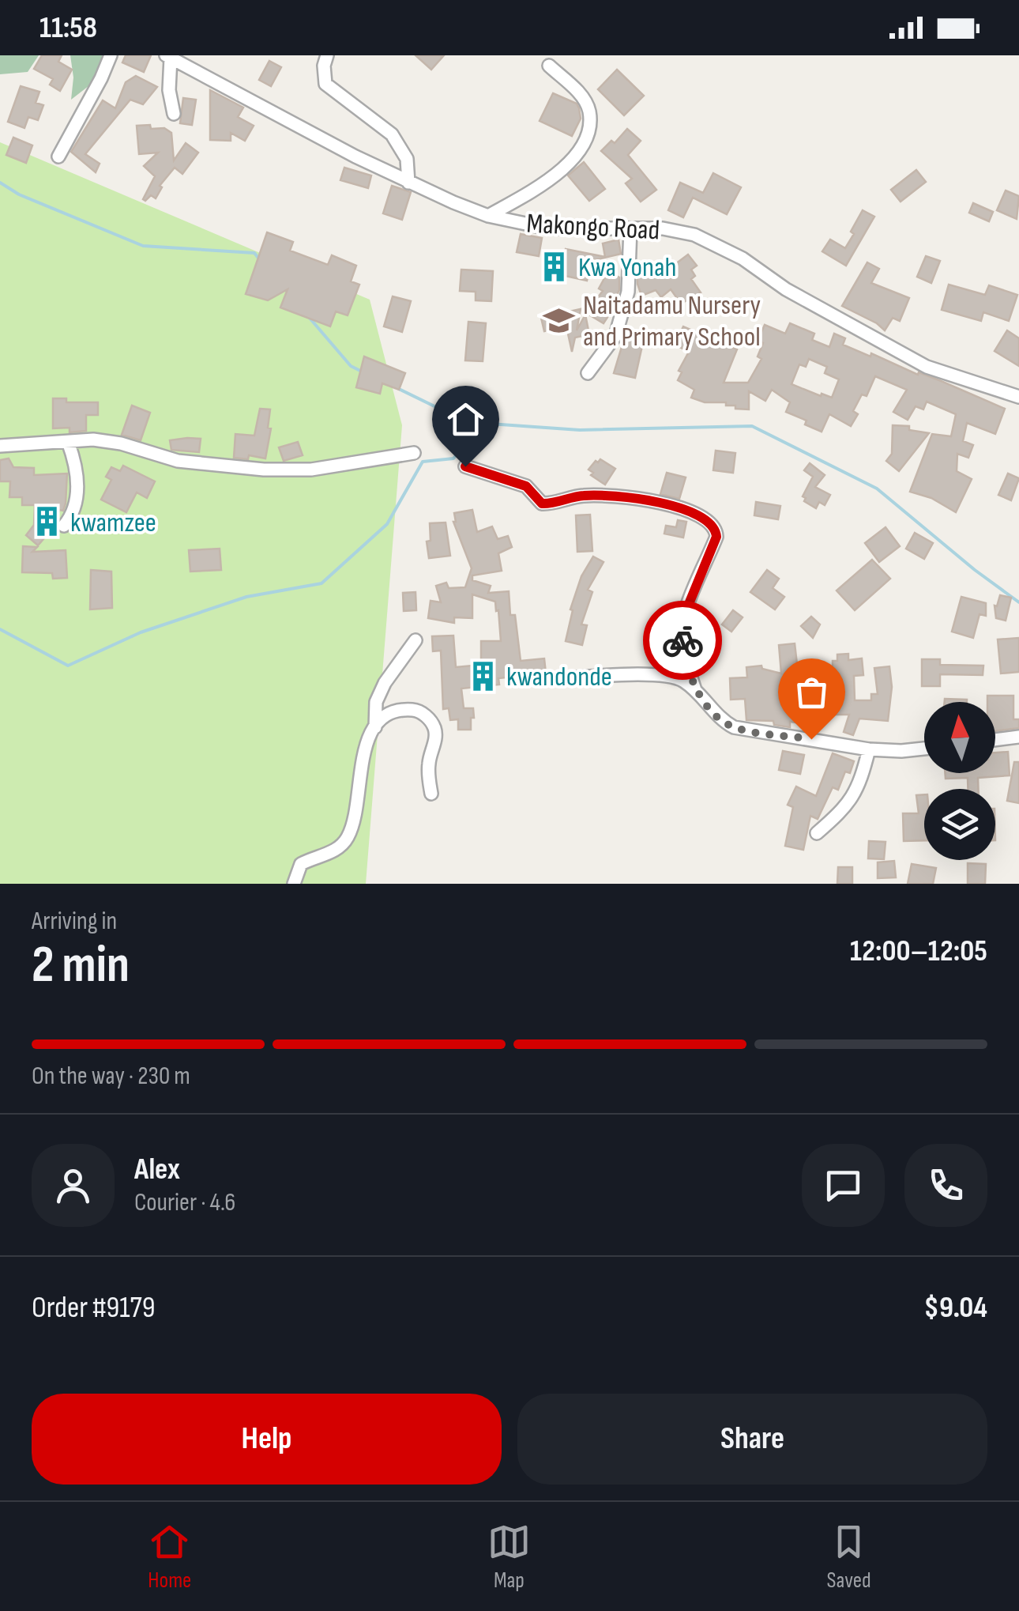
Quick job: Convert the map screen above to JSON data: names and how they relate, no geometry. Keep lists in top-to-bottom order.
{
  "streets": {
    "street": ["Makongo Road"]
  },
  "places": {
    "building": ["Kwa Yonah", "kwamzee", "kwandonde"],
    "school or university": ["Naitadamu Nursery and Primary School"]
  },
  "north": "top",
  "page": {
    "status": "11:58",
    "heading": ["2 min", "Arriving in", "12:00–12:05"],
    "panel": [
      "Alex",
      "Courier · 4.6",
      "Order #9179",
      "$9.04"
    ],
    "bar": "On the way · 230 m",
    "buttons": ["Help", "Share"],
    "tabs": ["Home", "Map", "Saved"]
  }
}
